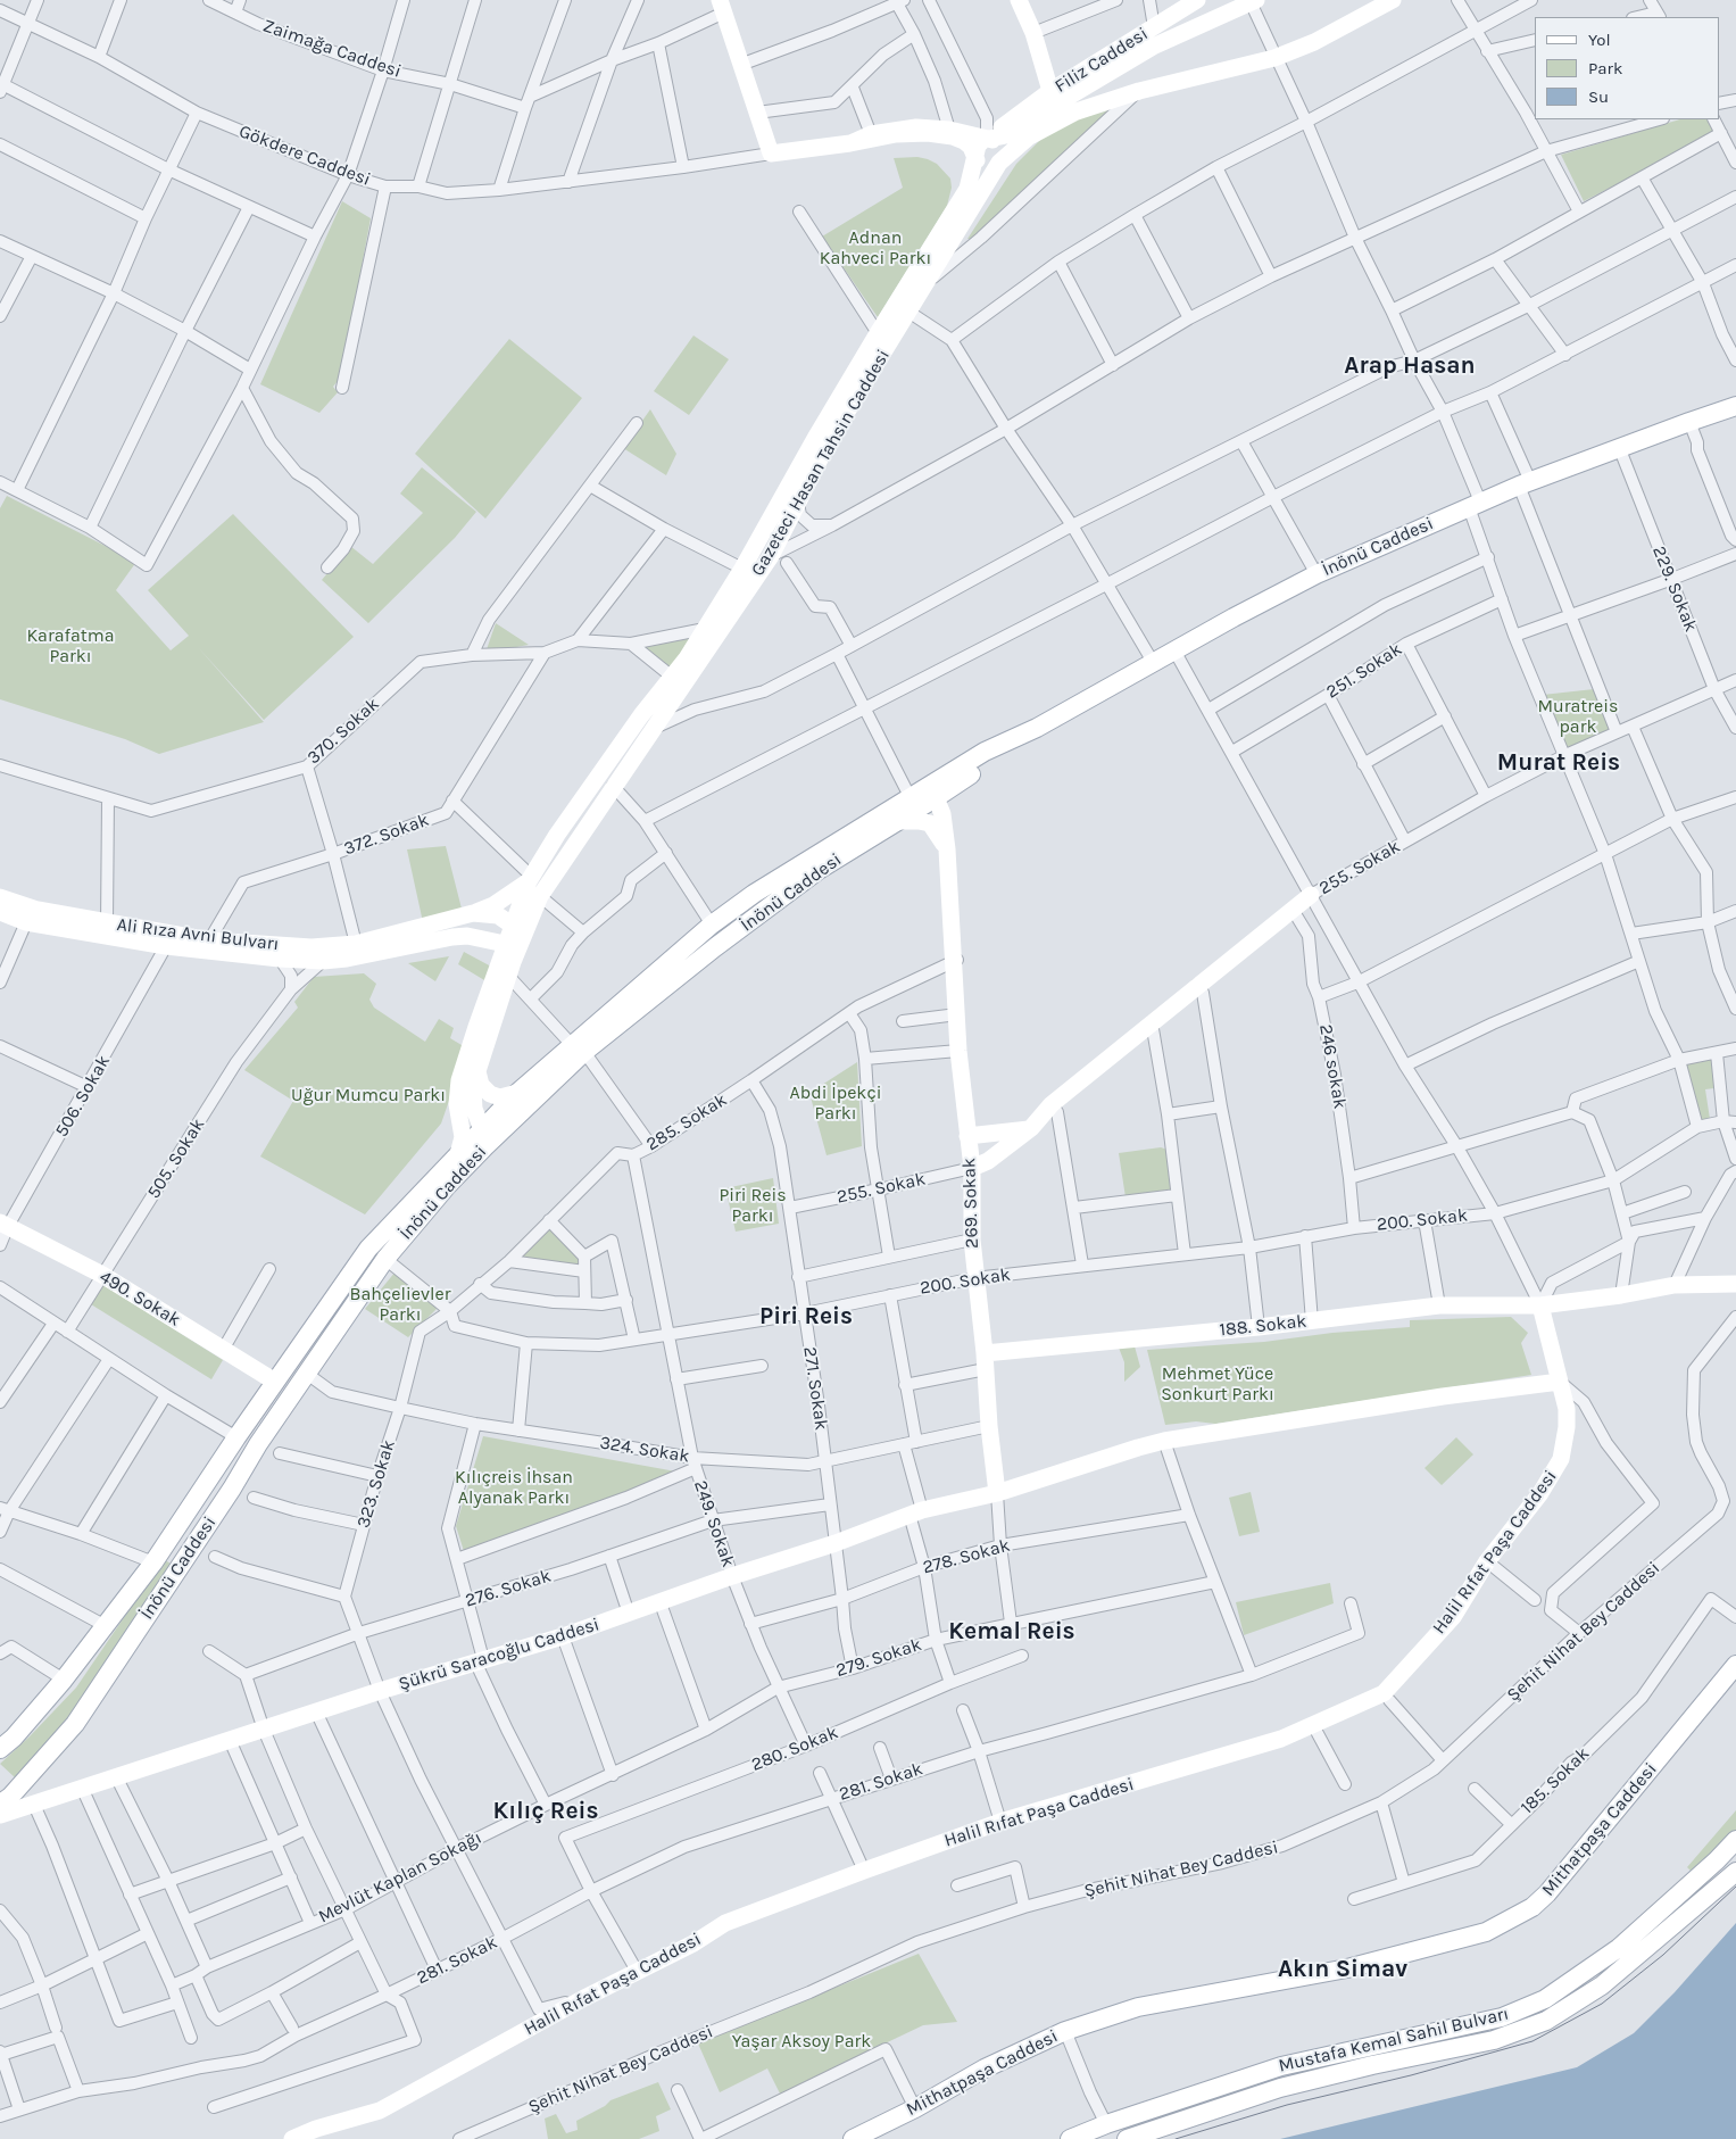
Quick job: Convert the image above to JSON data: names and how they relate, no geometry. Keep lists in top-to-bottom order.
{
  "streets": {
    "main road": ["İnönü Caddesi", "Mithatpaşa Caddesi", "Mustafa Kemal Sahil Bulvarı"],
    "street": [
      "Zaimağa Caddesi",
      "Filiz Caddesi",
      "Gökdere Caddesi",
      "Gazeteci Hasan Tahsin Caddesi",
      "229. Sokak",
      "251. Sokak",
      "370. Sokak",
      "372. Sokak",
      "255. Sokak",
      "Ali Rıza Avni Bulvarı",
      "246 sokak",
      "506. Sokak",
      "285. Sokak",
      "505. Sokak",
      "269. Sokak",
      "200. Sokak",
      "490. Sokak",
      "188. Sokak",
      "271. Sokak",
      "324. Sokak",
      "323. Sokak",
      "249. Sokak",
      "Halil Rıfat Paşa Caddesi",
      "278. Sokak",
      "276. Sokak",
      "Şehit Nihat Bey Caddesi",
      "Şükrü Saracoğlu Caddesi",
      "279. Sokak",
      "280. Sokak",
      "185. Sokak",
      "281. Sokak",
      "Mevlüt Kaplan Sokağı"
    ]
  },
  "crossings": [
    ["Filiz Caddesi", "Gazeteci Hasan Tahsin Caddesi"],
    ["Gökdere Caddesi", "Gazeteci Hasan Tahsin Caddesi"],
    ["Gazeteci Hasan Tahsin Caddesi", "İnönü Caddesi"],
    ["Gazeteci Hasan Tahsin Caddesi", "370. Sokak"],
    ["Gazeteci Hasan Tahsin Caddesi", "Ali Rıza Avni Bulvarı"],
    ["İnönü Caddesi", "229. Sokak"],
    ["İnönü Caddesi", "269. Sokak"],
    ["İnönü Caddesi", "490. Sokak"],
    ["İnönü Caddesi", "324. Sokak"],
    ["229. Sokak", "255. Sokak"],
    ["370. Sokak", "372. Sokak"],
    ["372. Sokak", "Ali Rıza Avni Bulvarı"],
    ["255. Sokak", "246 sokak"],
    ["255. Sokak", "269. Sokak"],
    ["255. Sokak", "271. Sokak"],
    ["Ali Rıza Avni Bulvarı", "506. Sokak"],
    ["Ali Rıza Avni Bulvarı", "505. Sokak"],
    ["246 sokak", "200. Sokak"],
    ["506. Sokak", "490. Sokak"],
    ["285. Sokak", "269. Sokak"],
    ["285. Sokak", "200. Sokak"],
    ["285. Sokak", "271. Sokak"],
    ["285. Sokak", "323. Sokak"],
    ["285. Sokak", "249. Sokak"],
    ["505. Sokak", "490. Sokak"],
    ["269. Sokak", "200. Sokak"],
    ["269. Sokak", "188. Sokak"],
    ["269. Sokak", "324. Sokak"],
    ["269. Sokak", "278. Sokak"],
    ["269. Sokak", "Şükrü Saracoğlu Caddesi"],
    ["269. Sokak", "279. Sokak"],
    ["200. Sokak", "271. Sokak"],
    ["200. Sokak", "249. Sokak"],
    ["188. Sokak", "Halil Rıfat Paşa Caddesi"],
    ["271. Sokak", "324. Sokak"],
    ["271. Sokak", "278. Sokak"],
    ["271. Sokak", "276. Sokak"],
    ["271. Sokak", "Şükrü Saracoğlu Caddesi"],
    ["271. Sokak", "279. Sokak"],
    ["324. Sokak", "323. Sokak"],
    ["324. Sokak", "249. Sokak"],
    ["249. Sokak", "278. Sokak"],
    ["249. Sokak", "276. Sokak"],
    ["249. Sokak", "Şükrü Saracoğlu Caddesi"],
    ["249. Sokak", "279. Sokak"],
    ["249. Sokak", "280. Sokak"],
    ["249. Sokak", "Mevlüt Kaplan Sokağı"],
    ["Halil Rıfat Paşa Caddesi", "Şükrü Saracoğlu Caddesi"],
    ["279. Sokak", "Mevlüt Kaplan Sokağı"],
    ["280. Sokak", "281. Sokak"]
  ],
  "districts": [
    "Arap Hasan",
    "Murat Reis",
    "Piri Reis",
    "Kemal Reis",
    "Kılıç Reis",
    "Akın Simav"
  ],
  "parks": [
    "Adnan Kahveci Parkı",
    "Karafatma Parkı",
    "Muratreis park",
    "Abdi İpekçi Parkı",
    "Uğur Mumcu Parkı",
    "Piri Reis Parkı",
    "Bahçelievler Parkı",
    "Mehmet Yüce Sonkurt Parkı",
    "Kılıçreis İhsan Alyanak Parkı",
    "Yaşar Aksoy Park"
  ],
  "legend": ["Yol", "Park", "Su"]
}
